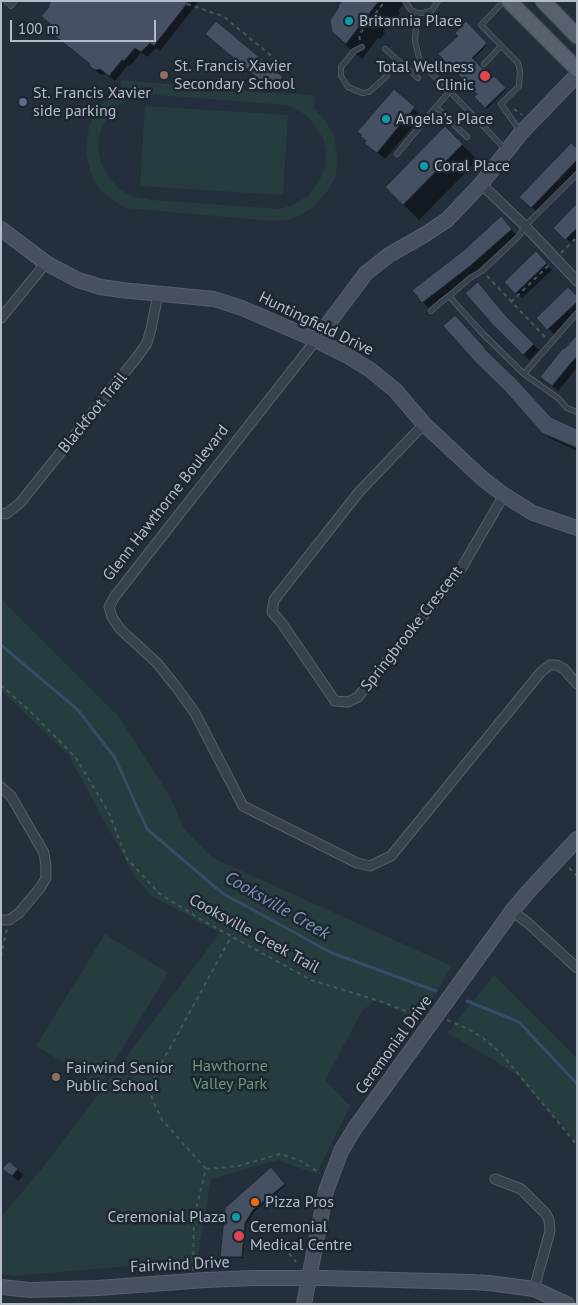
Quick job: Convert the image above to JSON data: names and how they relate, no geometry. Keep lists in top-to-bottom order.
{
  "streets": {
    "street": [
      "Huntingfield Drive",
      "Blackfoot Trail",
      "Glenn Hawthorne Boulevard",
      "Springbrooke Crescent",
      "Ceremonial Drive",
      "Fairwind Drive"
    ],
    "path": ["Cooksville Creek Trail"]
  },
  "crossings": [
    ["Huntingfield Drive", "Blackfoot Trail"],
    ["Huntingfield Drive", "Glenn Hawthorne Boulevard"],
    ["Huntingfield Drive", "Springbrooke Crescent"],
    ["Cooksville Creek Trail", "Ceremonial Drive"],
    ["Ceremonial Drive", "Fairwind Drive"]
  ],
  "water": ["Cooksville Creek"],
  "parks": ["Hawthorne Valley Park"],
  "places": [
    "Britannia Place",
    "St. Francis Xavier Secondary School",
    "Total Wellness Clinic",
    "St. Francis Xavier side parking",
    "Angela's Place",
    "Coral Place",
    "Fairwind Senior Public School",
    "Pizza Pros",
    "Ceremonial Plaza",
    "Ceremonial Medical Centre"
  ],
  "scale_bar": "100 m"
}
